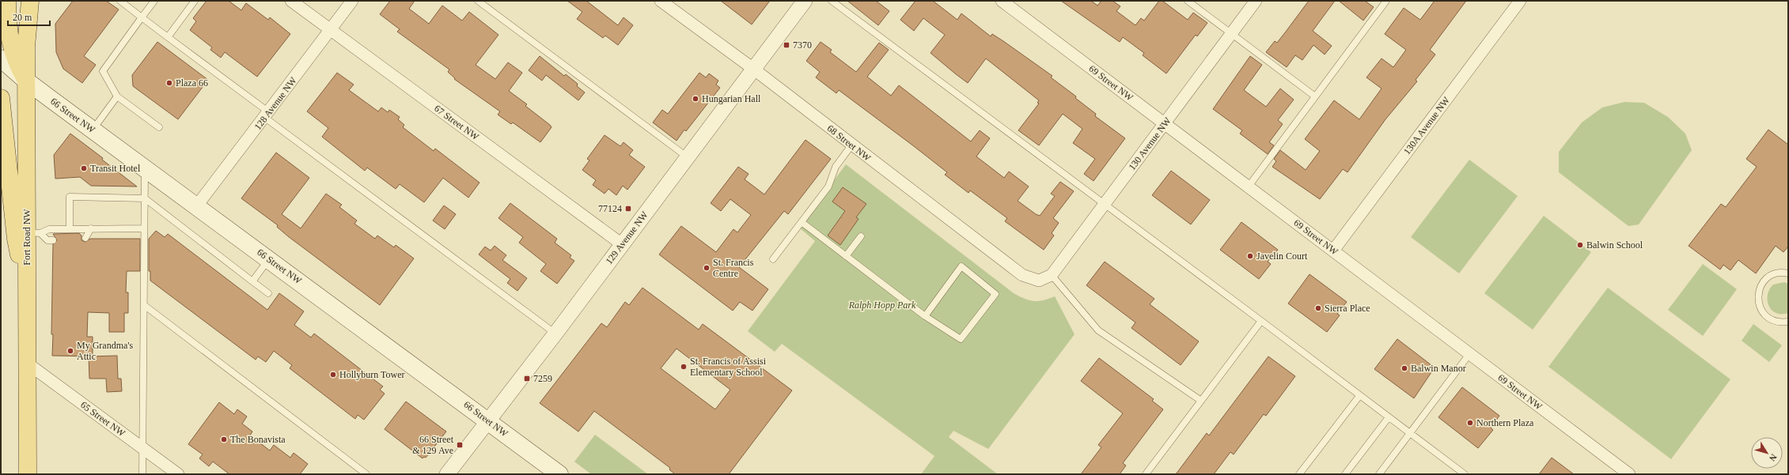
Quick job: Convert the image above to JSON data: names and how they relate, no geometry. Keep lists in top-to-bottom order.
{
  "streets": {
    "main road": ["66 Street NW", "Fort Road NW"],
    "street": [
      "69 Street NW",
      "128 Avenue NW",
      "67 Street NW",
      "130A Avenue NW",
      "68 Street NW",
      "130 Avenue NW",
      "129 Avenue NW",
      "65 Street NW"
    ]
  },
  "crossings": [
    ["69 Street NW", "130A Avenue NW"],
    ["69 Street NW", "130 Avenue NW"],
    ["128 Avenue NW", "66 Street NW"],
    ["128 Avenue NW", "67 Street NW"],
    ["66 Street NW", "Fort Road NW"],
    ["66 Street NW", "129 Avenue NW"],
    ["67 Street NW", "129 Avenue NW"],
    ["68 Street NW", "130 Avenue NW"],
    ["68 Street NW", "129 Avenue NW"],
    ["Fort Road NW", "65 Street NW"]
  ],
  "parks": ["Ralph Hopp Park"],
  "places": {
    "transit": [
      "7370",
      "77124",
      "7259",
      "66 Street & 129 Ave"
    ],
    "other": [
      "Plaza 66",
      "Hungarian Hall",
      "Transit Hotel",
      "Balwin School",
      "Javelin Court",
      "St. Francis Centre",
      "Sierra Place",
      "My Grandma's Attic",
      "St. Francis of Assisi Elementary School",
      "Balwin Manor",
      "Hollyburn Tower",
      "Northern Plaza",
      "The Bonavista"
    ]
  },
  "scale_bar": "20 m",
  "north": "bottom right"
}
